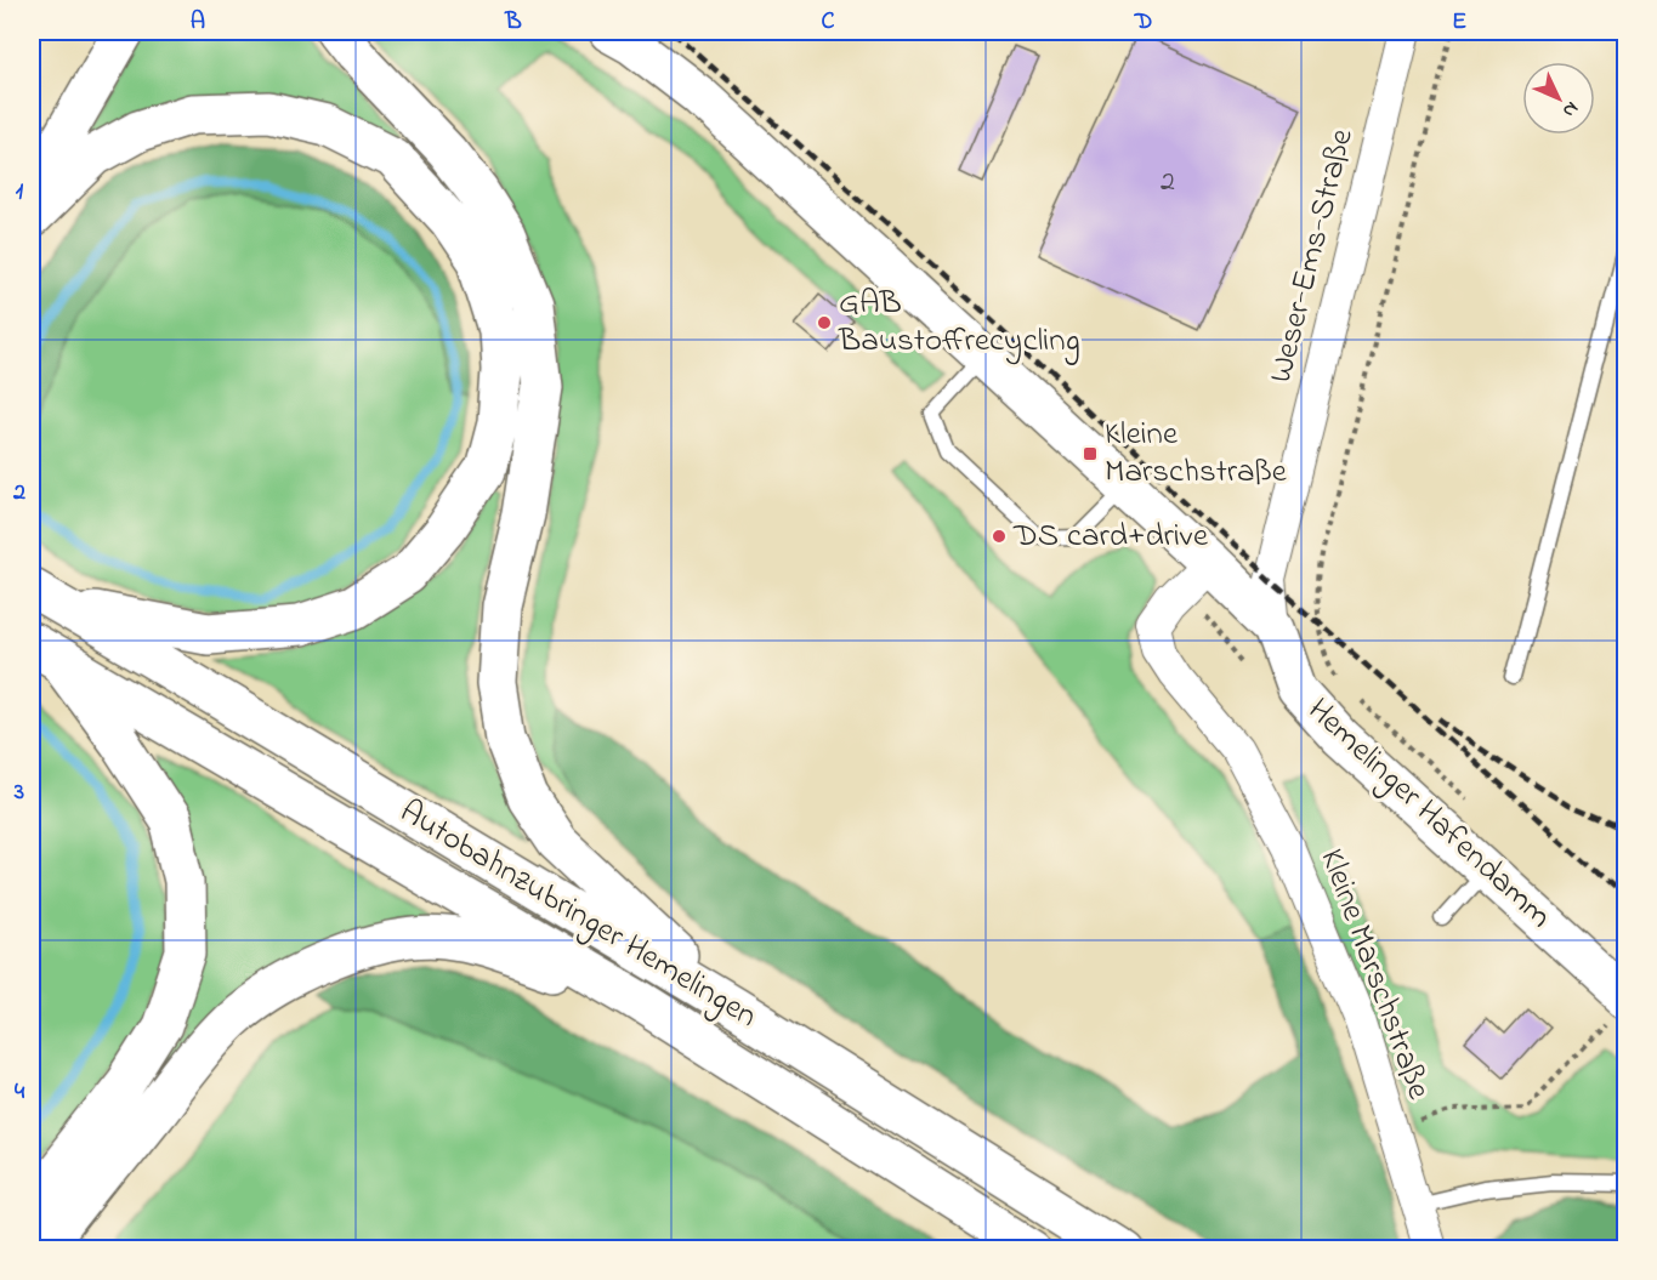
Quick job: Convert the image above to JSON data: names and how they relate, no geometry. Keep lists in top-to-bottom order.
{
  "streets": {
    "main road": ["Hemelinger Hafendamm", "Autobahnzubringer Hemelingen"],
    "street": ["Weser-Ems-Straße", "Kleine Marschstraße"]
  },
  "crossings": [
    ["Weser-Ems-Straße", "Hemelinger Hafendamm"],
    ["Hemelinger Hafendamm", "Kleine Marschstraße"]
  ],
  "places": {
    "other": ["GAB Baustoffrecycling", "DS card+drive"],
    "transit": ["Kleine Marschstraße"]
  },
  "house_numbers": ["2"],
  "north": "bottom right",
  "grid": {
    "columns": [
      "A",
      "B",
      "C",
      "D",
      "E"
    ],
    "rows": [
      "1",
      "2",
      "3",
      "4"
    ]
  }
}
